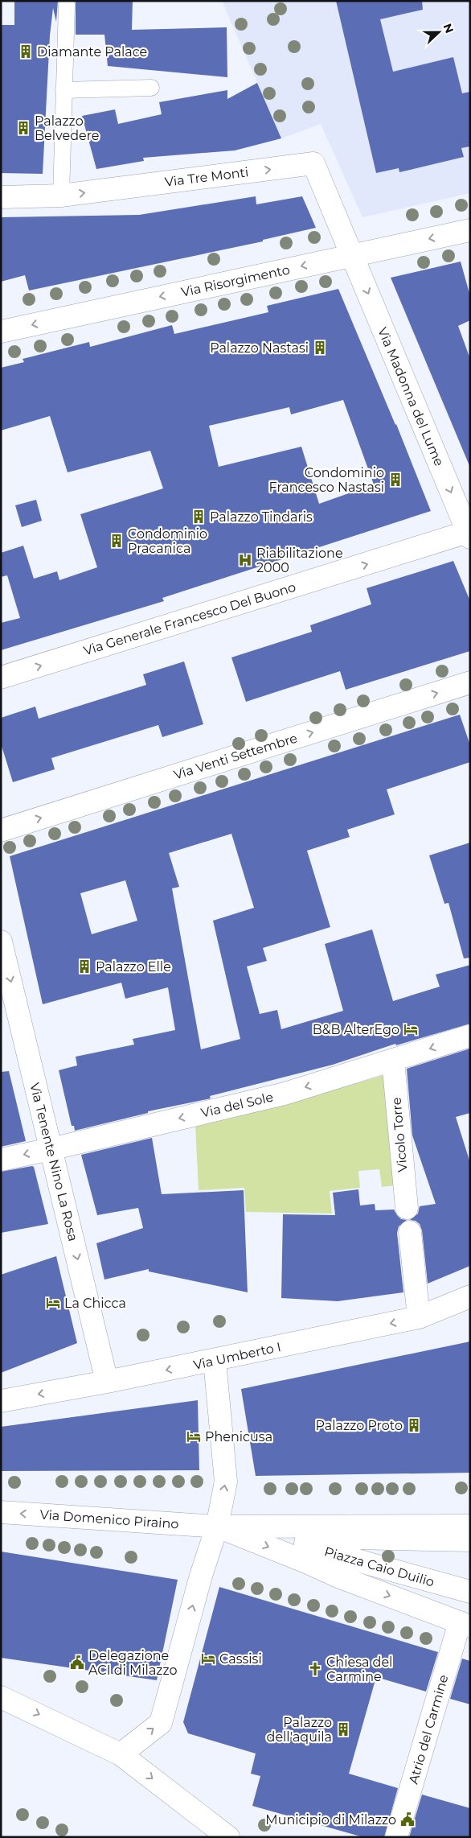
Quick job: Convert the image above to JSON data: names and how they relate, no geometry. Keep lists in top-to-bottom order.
{
  "streets": {
    "street": [
      "Via Tre Monti",
      "Via Risorgimento",
      "Via Madonna del Lume",
      "Via Generale Francesco Del Buono",
      "Via Venti Settembre",
      "Via del Sole",
      "Vicolo Torre",
      "Via Tenente Nino La Rosa",
      "Via Umberto I",
      "Via Domenico Piraino",
      "Piazza Caio Duilio",
      "Atrio del Carmine"
    ]
  },
  "crossings": [
    ["Via Tre Monti", "Via Risorgimento"],
    ["Via Tre Monti", "Via Madonna del Lume"],
    ["Via Risorgimento", "Via Madonna del Lume"],
    ["Via Madonna del Lume", "Via Generale Francesco Del Buono"],
    ["Via del Sole", "Vicolo Torre"],
    ["Via del Sole", "Via Tenente Nino La Rosa"],
    ["Via Tenente Nino La Rosa", "Via Umberto I"],
    ["Via Domenico Piraino", "Piazza Caio Duilio"],
    ["Piazza Caio Duilio", "Atrio del Carmine"]
  ],
  "one_way": [
    "Via Tre Monti",
    "Via Risorgimento",
    "Via Madonna del Lume",
    "Via Generale Francesco Del Buono",
    "Via Venti Settembre",
    "Via del Sole",
    "Via Tenente Nino La Rosa",
    "Via Umberto I",
    "Via Domenico Piraino"
  ],
  "places": {
    "building": [
      "Diamante Palace",
      "Palazzo Belvedere",
      "Palazzo Nastasi",
      "Condominio Francesco Nastasi",
      "Palazzo Tindaris",
      "Condominio Pracanica",
      "Palazzo Elle",
      "Palazzo Proto",
      "Palazzo dell'aquila"
    ],
    "hospital": ["Riabilitazione 2000"],
    "hotel": [
      "B&B AlterEgo",
      "La Chicca",
      "Phenicusa",
      "Cassisi"
    ],
    "public building": ["Delegazione ACI di Milazzo", "Municipio di Milazzo"],
    "church": ["Chiesa del Carmine"]
  },
  "north": "right"
}
